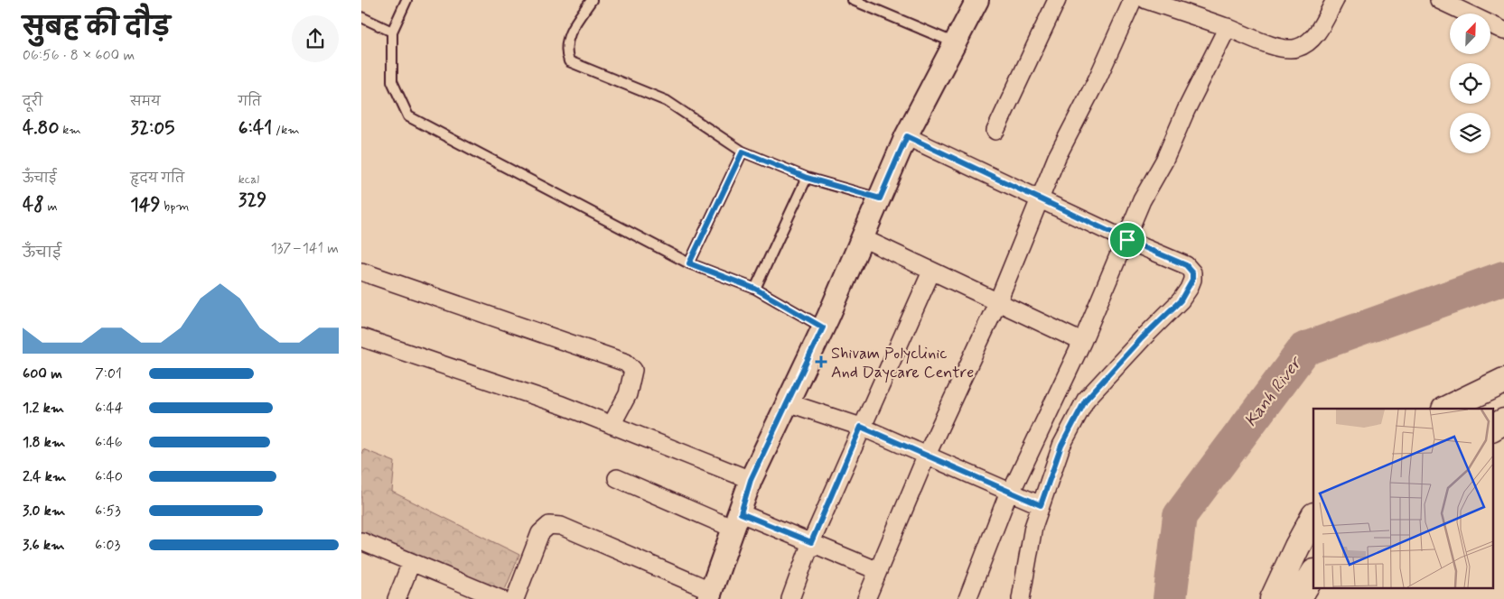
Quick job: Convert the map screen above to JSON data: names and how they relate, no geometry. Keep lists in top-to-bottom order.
{
  "water": ["Kanh River"],
  "places": {
    "health": ["Shivam Polyclinic And Daycare Centre"]
  },
  "north": "top right",
  "page": {
    "heading": ["सुबह की दौड़", "06:56 · 8 × 600 m"],
    "stats": [
      ["दूरी", "4.80 km"],
      ["समय", "32:05"],
      ["गति", "6:41 /km"],
      ["ऊँचाई", "48 m"],
      ["हृदय गति", "149 bpm"],
      ["kcal", "329"]
    ],
    "chart": ["ऊँचाई", "137–141 m"],
    "list": [
      {
        "name": "600 m",
        "note": "7:01"
      },
      {
        "name": "1.2 km",
        "note": "6:44"
      },
      {
        "name": "1.8 km",
        "note": "6:46"
      },
      {
        "name": "2.4 km",
        "note": "6:40"
      },
      {
        "name": "3.0 km",
        "note": "6:53"
      },
      {
        "name": "3.6 km",
        "note": "6:03"
      }
    ]
  }
}
